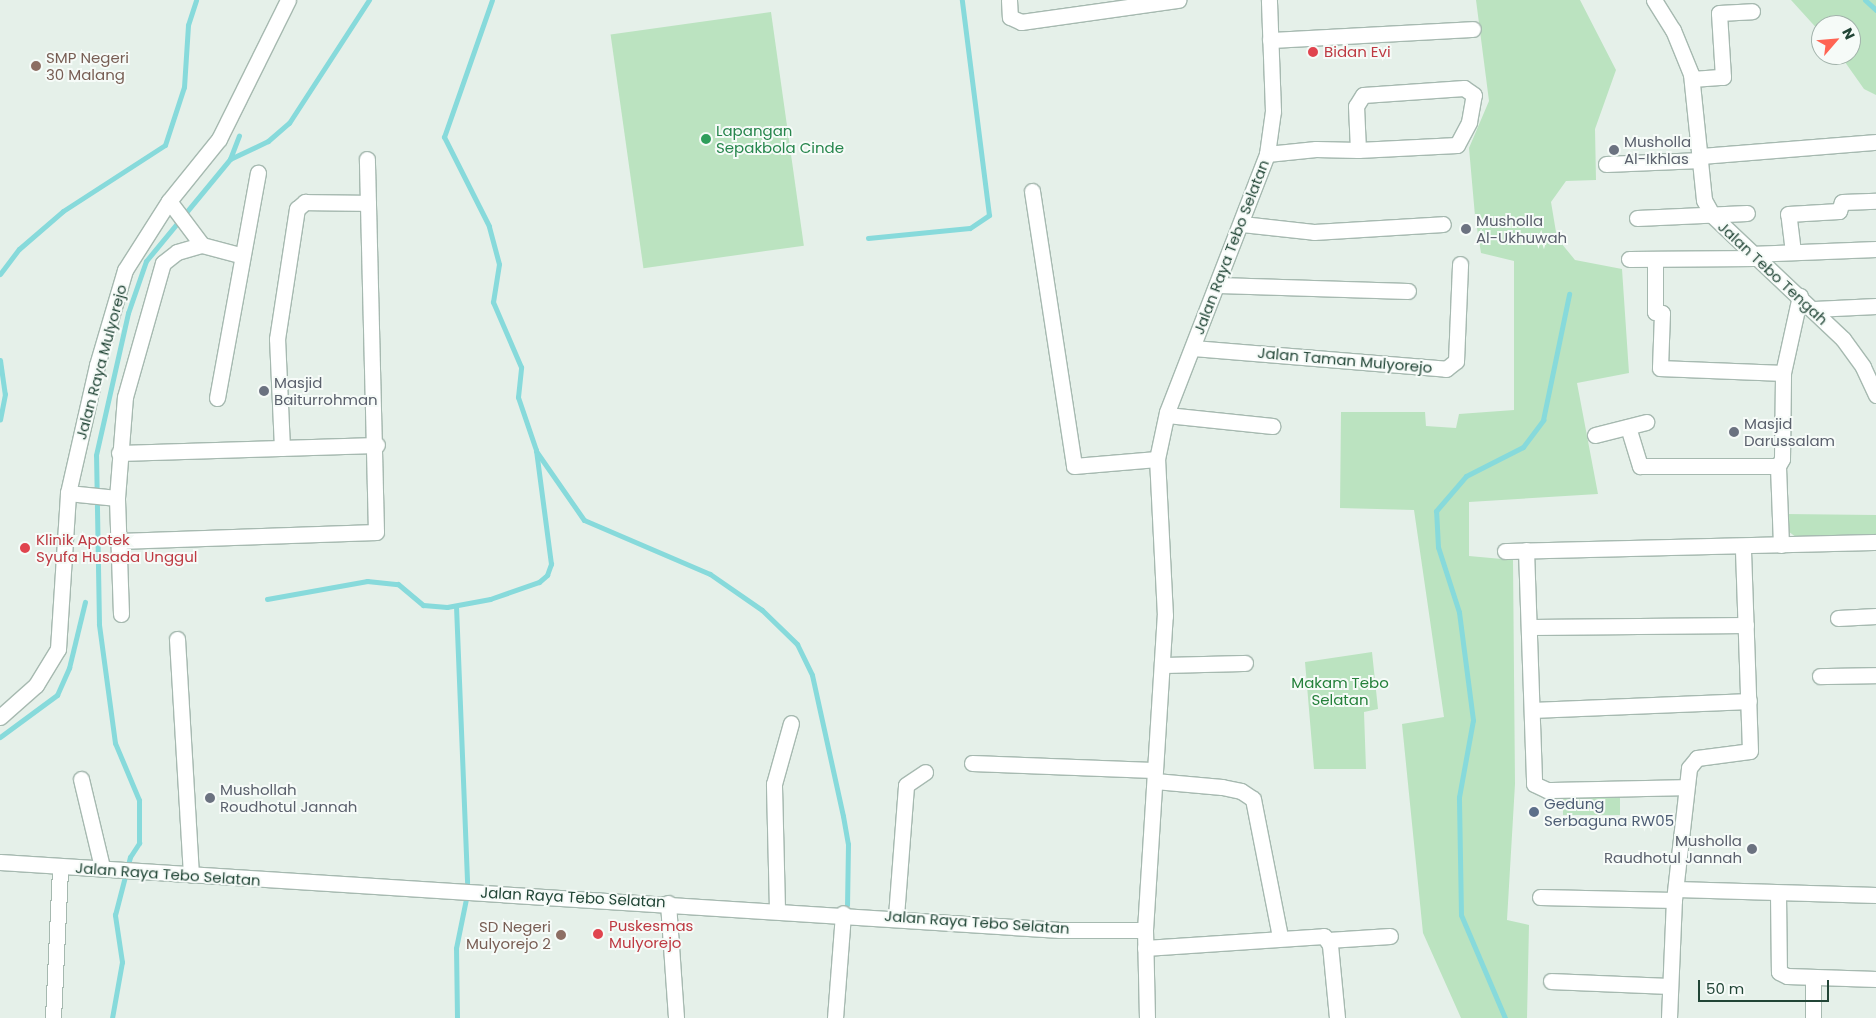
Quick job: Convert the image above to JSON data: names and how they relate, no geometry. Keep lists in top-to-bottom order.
{
  "streets": {
    "street": [
      "Jalan Raya Tebo Selatan",
      "Jalan Tebo Tengah",
      "Jalan Taman Mulyorejo",
      "Jalan Raya Mulyorejo"
    ]
  },
  "crossings": [
    ["Jalan Raya Tebo Selatan", "Jalan Taman Mulyorejo"]
  ],
  "parks": ["Makam Tebo Selatan"],
  "places": [
    "Bidan Evi",
    "SMP Negeri 30 Malang",
    "Lapangan Sepakbola Cinde",
    "Musholla Al-Ikhlas",
    "Musholla Al-Ukhuwah",
    "Masjid Baiturrohman",
    "Masjid Darussalam",
    "Klinik Apotek Syufa Husada Unggul",
    "Mushollah Roudhotul Jannah",
    "Gedung Serbaguna RW05",
    "Musholla Raudhotul Jannah",
    "Puskesmas Mulyorejo",
    "SD Negeri Mulyorejo 2"
  ],
  "scale_bar": "50 m",
  "north": "top right"
}
